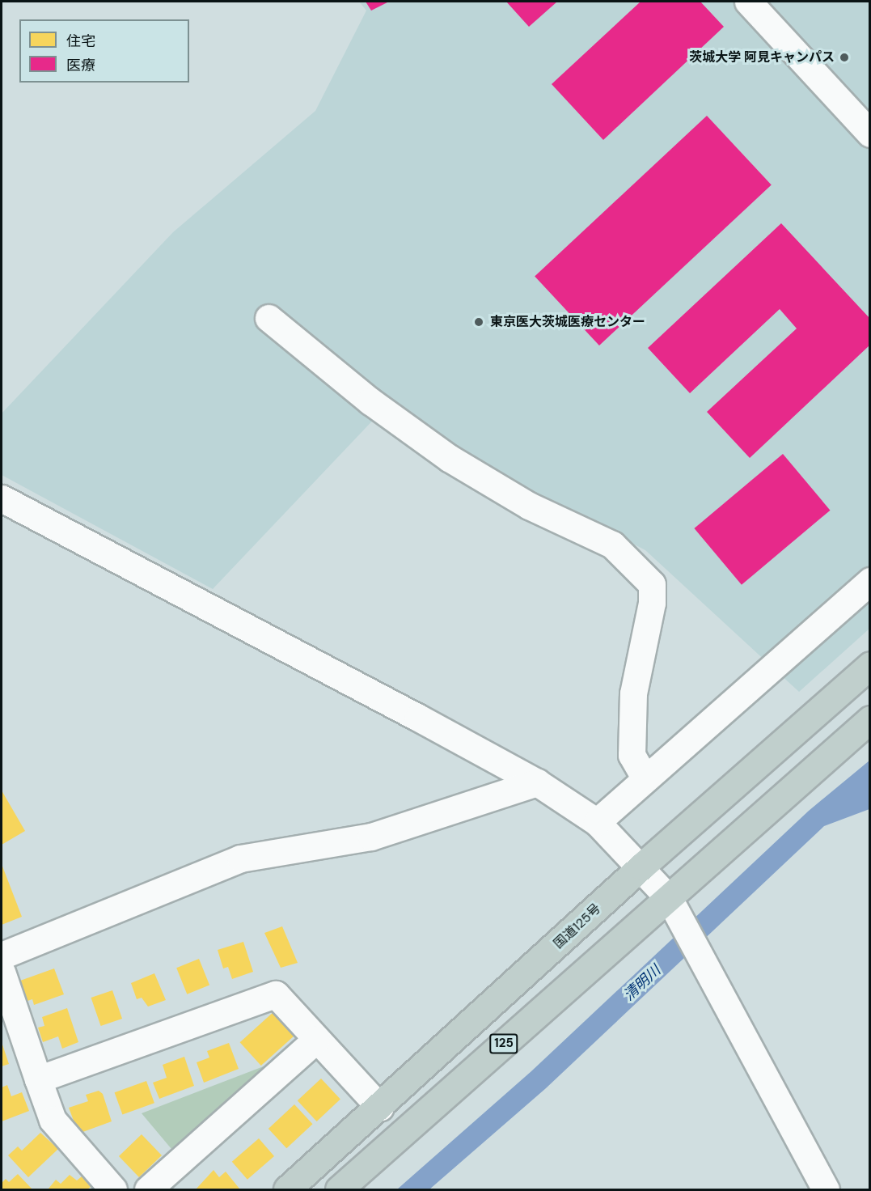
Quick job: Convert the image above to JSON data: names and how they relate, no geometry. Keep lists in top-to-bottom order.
{
  "streets": {
    "highway": ["国道125号", "125"]
  },
  "water": ["清明川"],
  "places": ["茨城大学 阿見キャンパス", "東京医大茨城医療センター"],
  "legend": ["住宅", "医療"]
}
